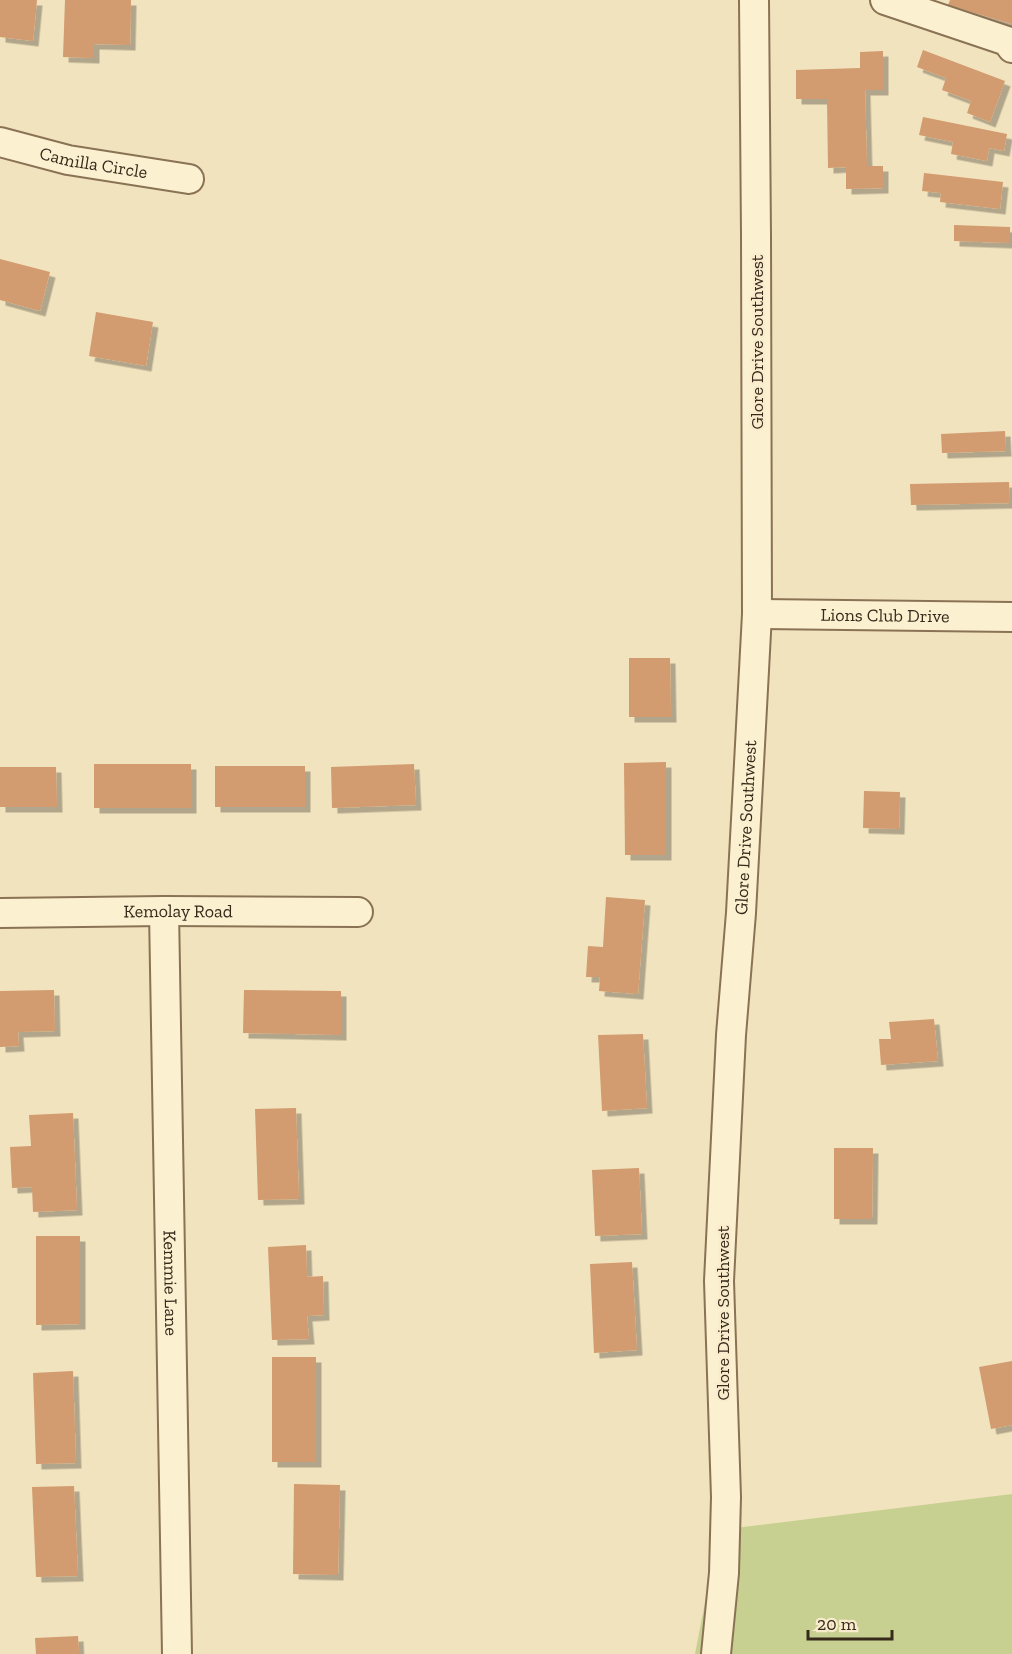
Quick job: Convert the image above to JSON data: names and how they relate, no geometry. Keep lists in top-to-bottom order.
{
  "streets": {
    "street": [
      "Camilla Circle",
      "Glore Drive Southwest",
      "Lions Club Drive",
      "Kemolay Road",
      "Kemmie Lane"
    ]
  },
  "crossings": [
    ["Glore Drive Southwest", "Lions Club Drive"],
    ["Kemolay Road", "Kemmie Lane"]
  ],
  "scale_bar": "20 m"
}
